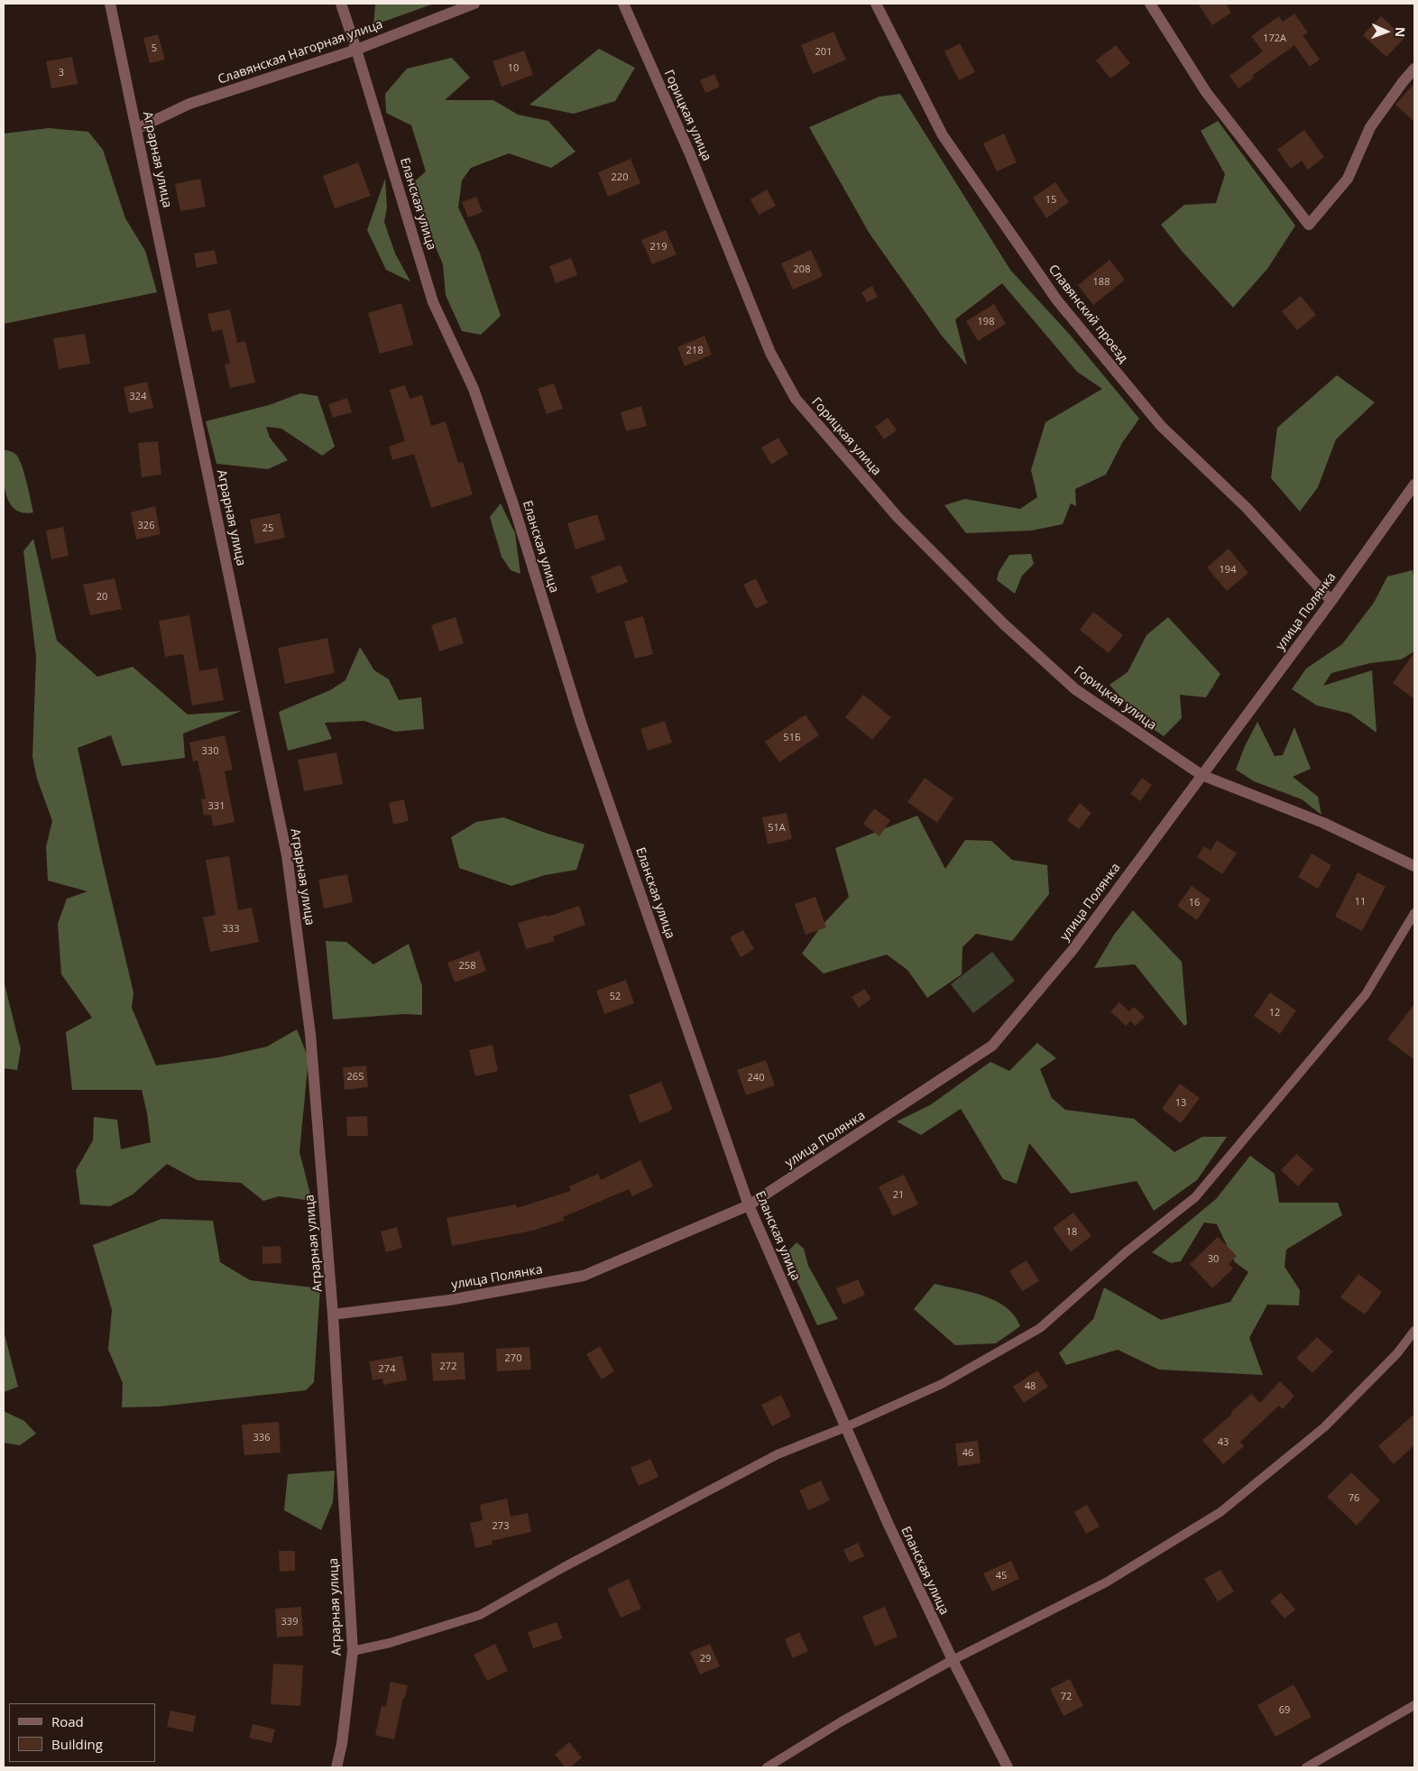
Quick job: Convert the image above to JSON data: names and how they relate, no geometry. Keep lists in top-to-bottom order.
{
  "streets": {
    "street": [
      "Славянская Нагорная улица",
      "Горицкая улица",
      "Аграрная улица",
      "Еланская улица",
      "Славянский проезд",
      "улица Полянка"
    ]
  },
  "crossings": [
    ["Славянская Нагорная улица", "Аграрная улица"],
    ["Славянская Нагорная улица", "Еланская улица"],
    ["Горицкая улица", "улица Полянка"],
    ["Аграрная улица", "улица Полянка"],
    ["Еланская улица", "улица Полянка"],
    ["Славянский проезд", "улица Полянка"]
  ],
  "house_numbers": [
    "172А",
    "5",
    "201",
    "10",
    "3",
    "220",
    "15",
    "219",
    "208",
    "188",
    "198",
    "218",
    "324",
    "326",
    "25",
    "194",
    "20",
    "51Б",
    "330",
    "331",
    "51А",
    "11",
    "16",
    "333",
    "258",
    "52",
    "12",
    "265",
    "240",
    "13",
    "21",
    "18",
    "30",
    "270",
    "272",
    "274",
    "48",
    "336",
    "43",
    "46",
    "76",
    "273",
    "45",
    "339",
    "29",
    "72",
    "69"
  ],
  "legend": ["Road", "Building"],
  "north": "right"
}
